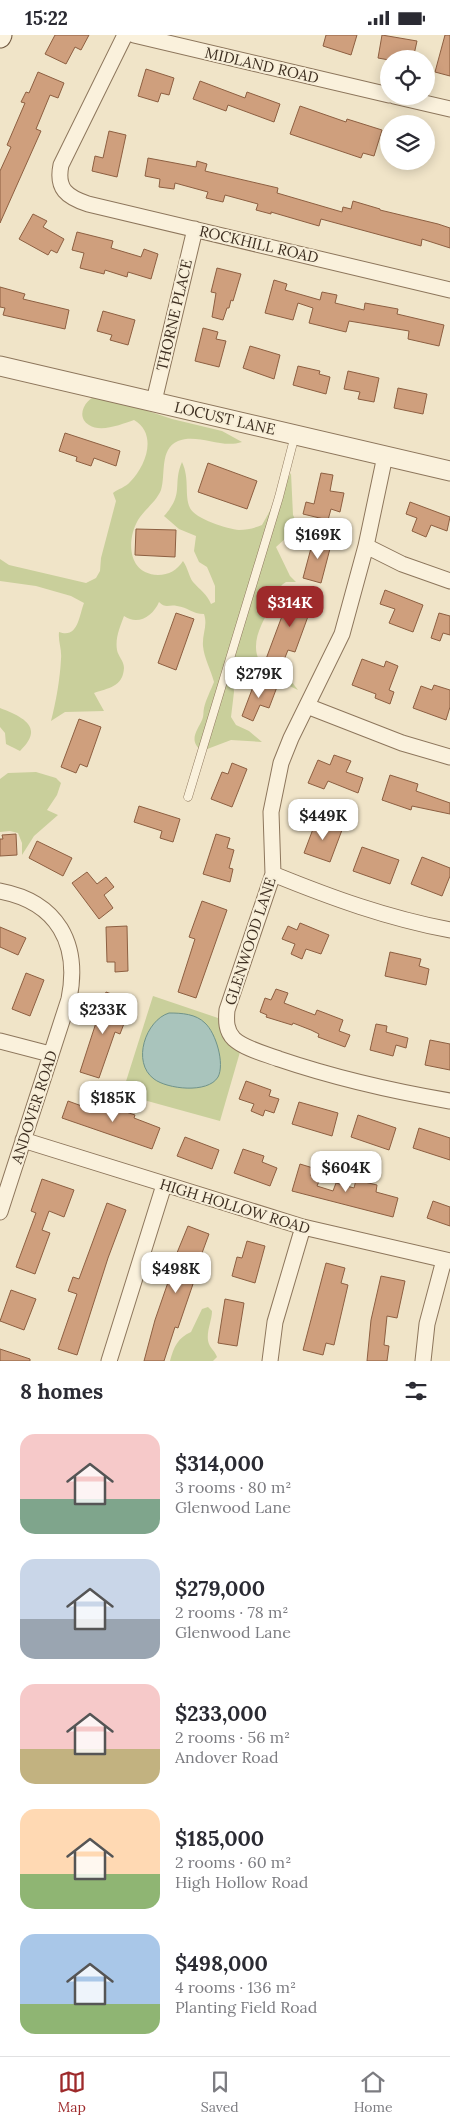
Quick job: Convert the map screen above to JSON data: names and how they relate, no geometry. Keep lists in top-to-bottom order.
{
  "streets": {
    "street": [
      "MIDLAND ROAD",
      "ROCKHILL ROAD",
      "THORNE PLACE",
      "LOCUST LANE",
      "GLENWOOD LANE",
      "ANDOVER ROAD",
      "HIGH HOLLOW ROAD"
    ]
  },
  "crossings": [
    ["ROCKHILL ROAD", "THORNE PLACE"],
    ["THORNE PLACE", "LOCUST LANE"],
    ["LOCUST LANE", "GLENWOOD LANE"],
    ["ANDOVER ROAD", "HIGH HOLLOW ROAD"]
  ],
  "page": {
    "status": "15:22",
    "price": [
      "$169K",
      "$314K",
      "$279K",
      "$449K",
      "$233K",
      "$185K",
      "$604K",
      "$498K"
    ],
    "heading": "8 homes",
    "list": [
      {
        "name": "$314,000",
        "note": "3 rooms · 80 m² · Glenwood Lane"
      },
      {
        "name": "$279,000",
        "note": "2 rooms · 78 m² · Glenwood Lane"
      },
      {
        "name": "$233,000",
        "note": "2 rooms · 56 m² · Andover Road"
      },
      {
        "name": "$185,000",
        "note": "2 rooms · 60 m² · High Hollow Road"
      },
      {
        "name": "$498,000",
        "note": "4 rooms · 136 m² · Planting Field Road"
      }
    ],
    "tabs": ["Map", "Saved", "Home"]
  }
}
